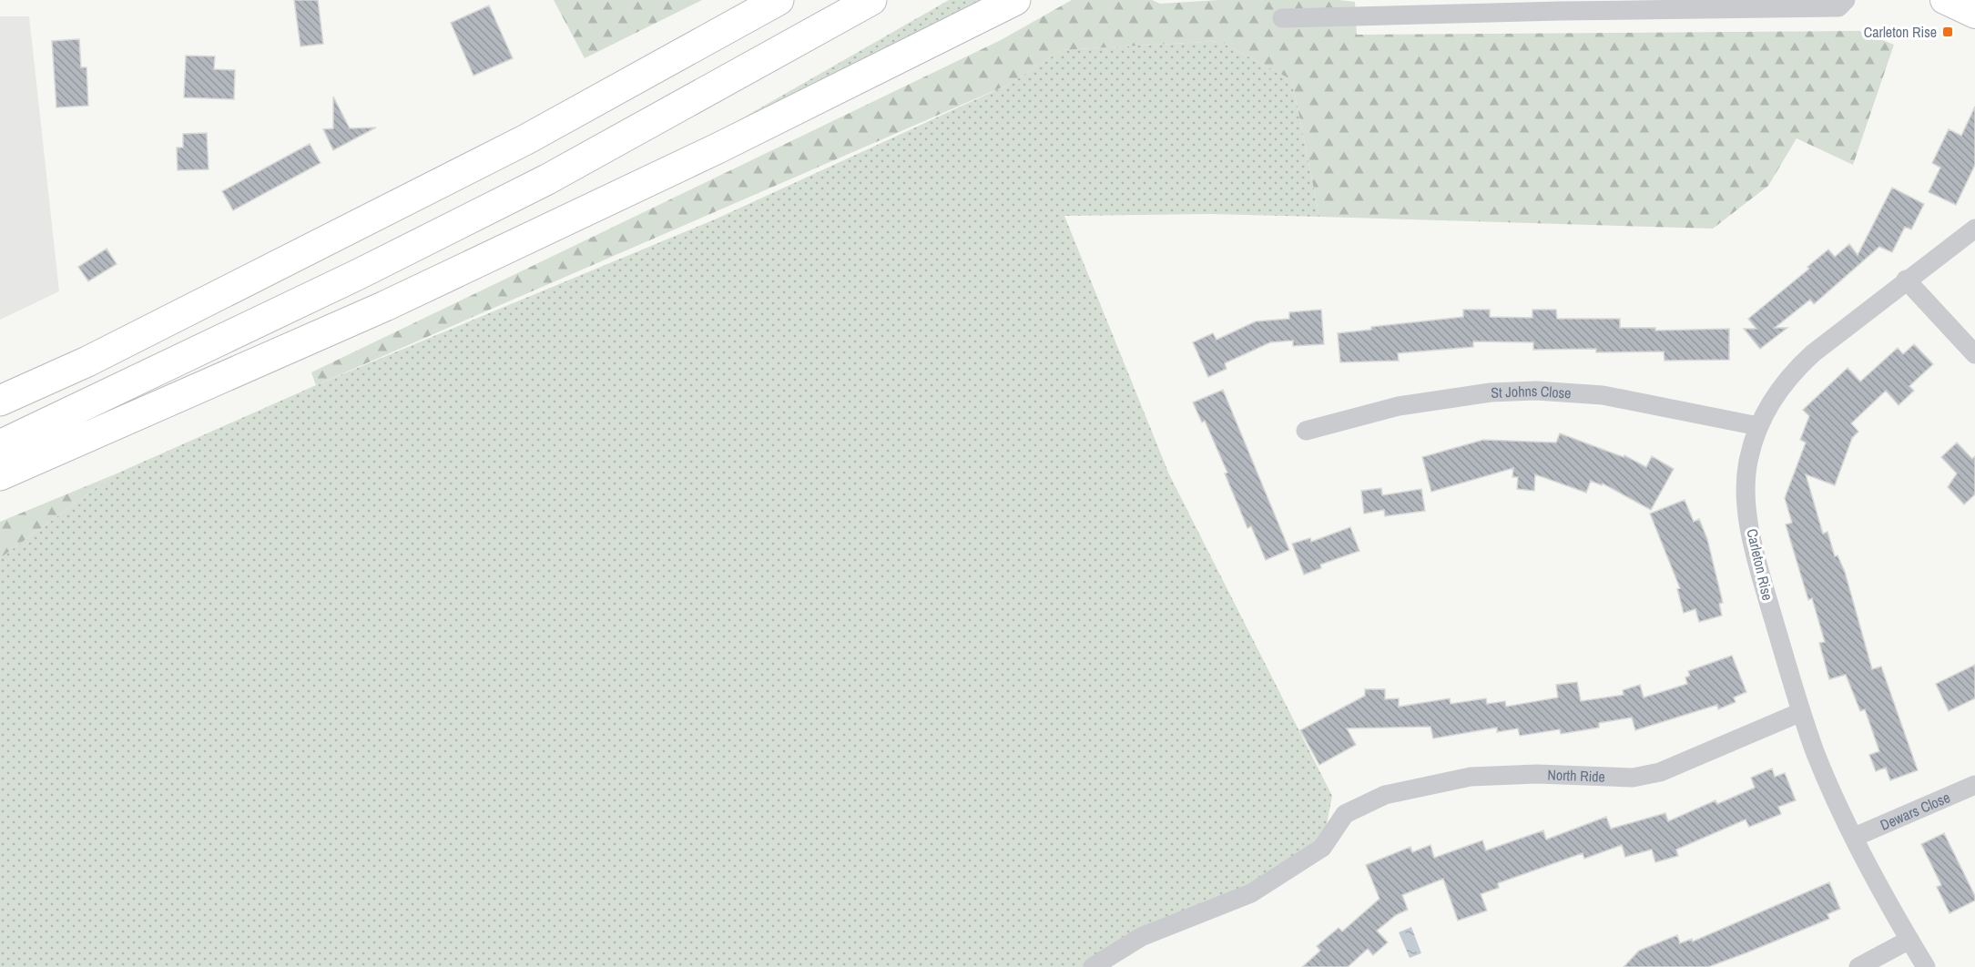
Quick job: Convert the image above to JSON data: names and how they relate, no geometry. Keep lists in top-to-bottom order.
{
  "streets": {
    "street": [
      "St Johns Close",
      "Carleton Rise",
      "North Ride",
      "Dewars Close"
    ]
  },
  "crossings": [
    ["St Johns Close", "Carleton Rise"],
    ["Carleton Rise", "North Ride"],
    ["Carleton Rise", "Dewars Close"]
  ],
  "places": {
    "transit": ["Carleton Rise"]
  }
}
